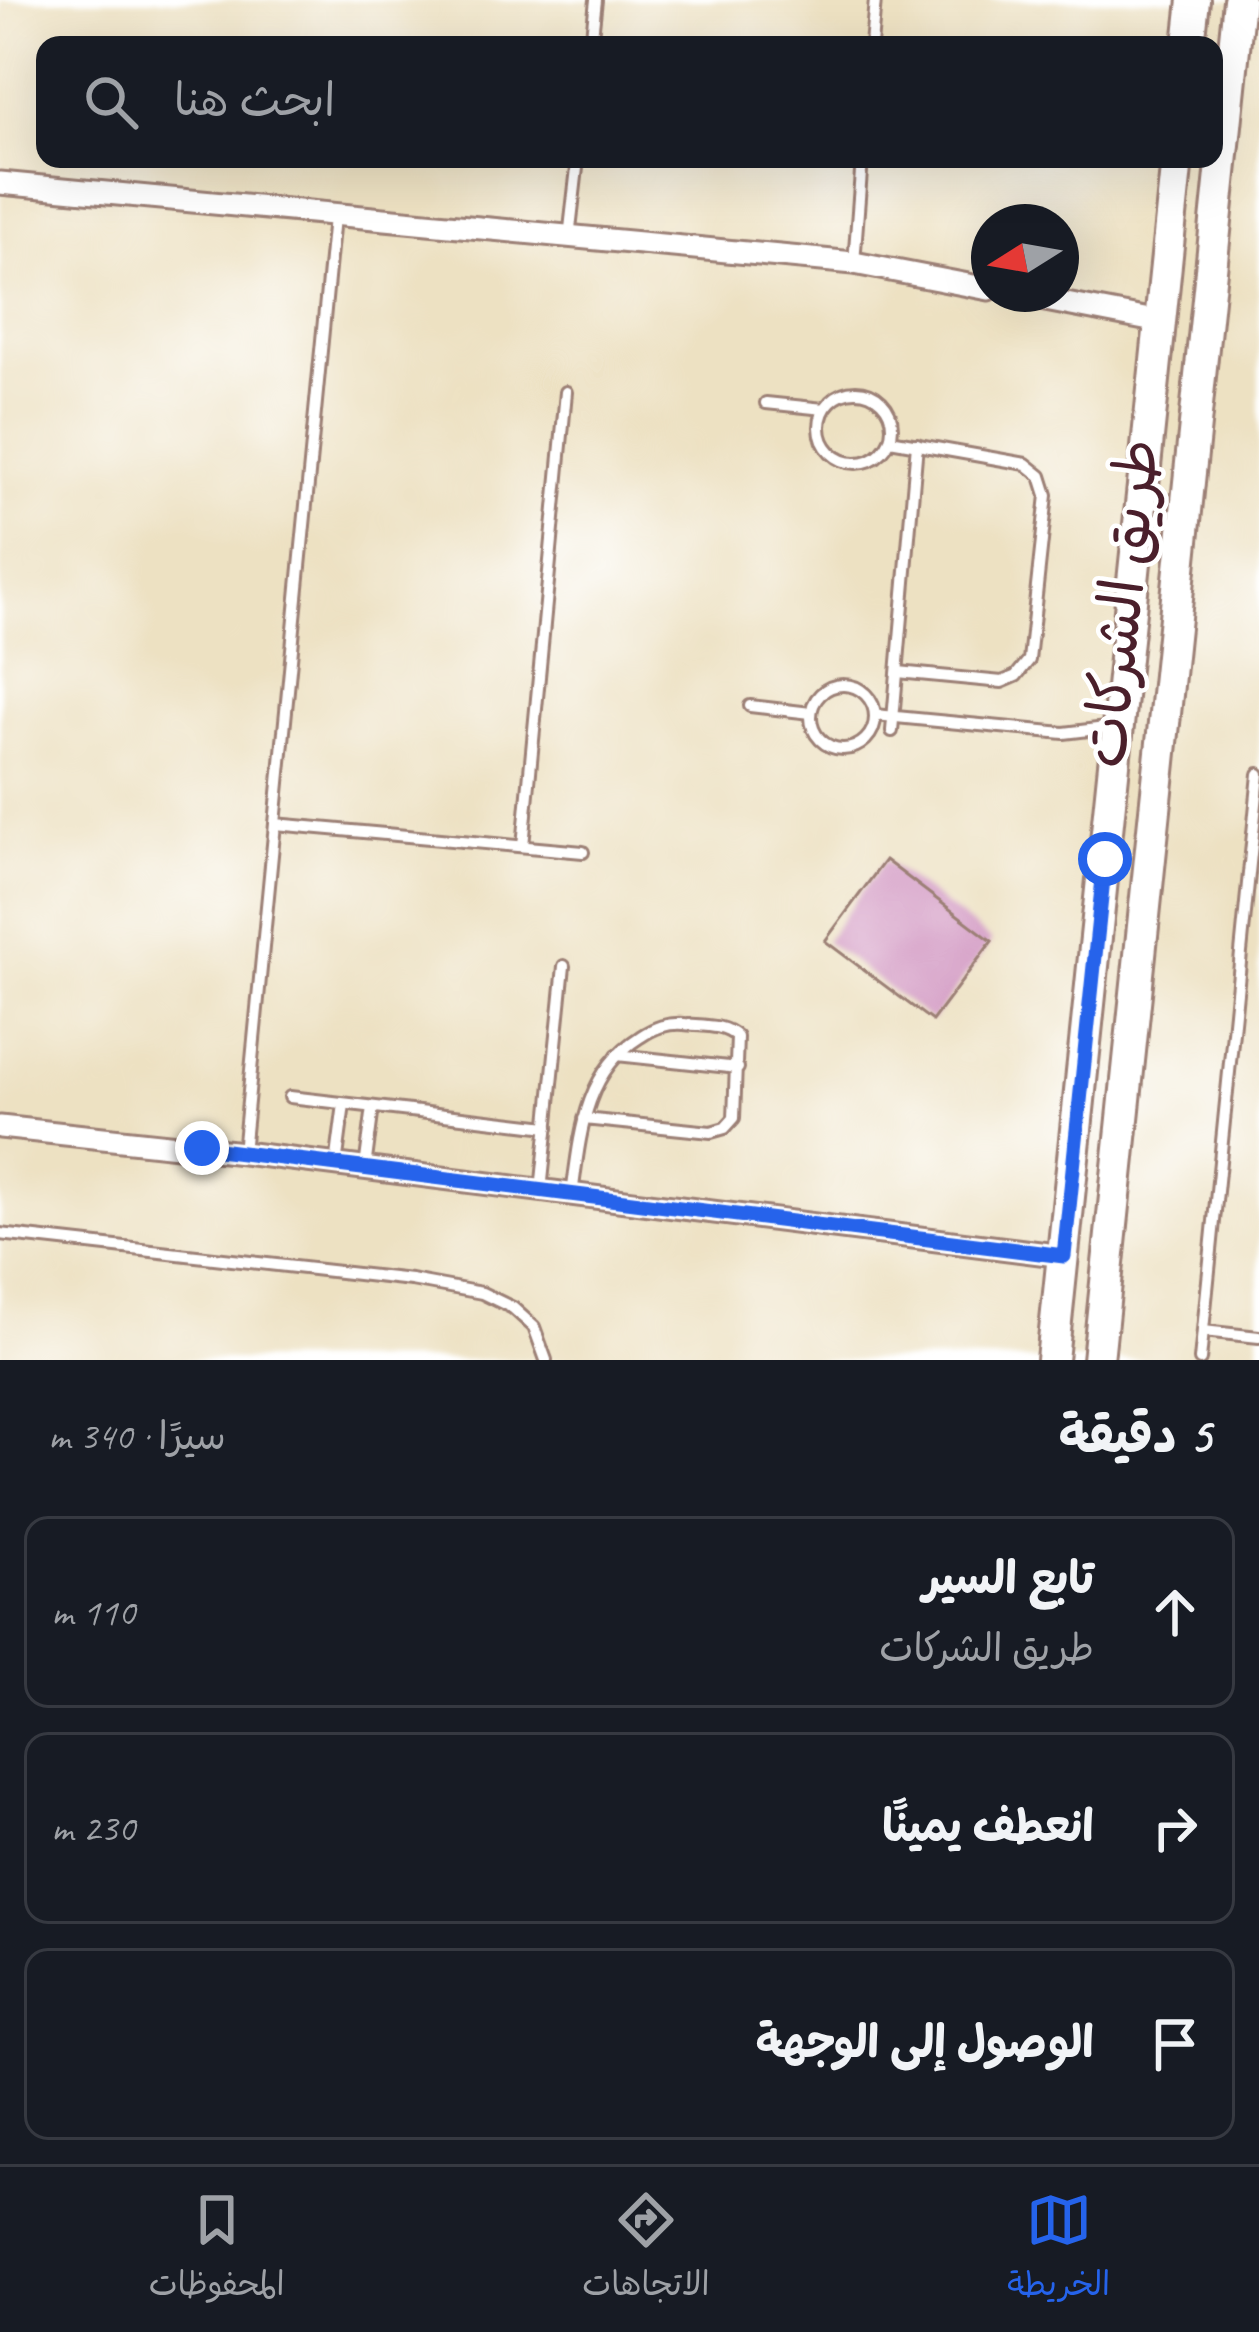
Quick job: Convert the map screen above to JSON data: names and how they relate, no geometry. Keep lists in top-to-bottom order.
{
  "streets": {
    "street": ["طريق الشركات"]
  },
  "north": "left",
  "page": {
    "search": "ابحث هنا",
    "heading": ["5 دقيقة", "سيرًا · 340 m"],
    "list": [
      ["تابع السير", "طريق الشركات", "110 m"],
      ["انعطف يمينًا", "230 m"],
      "الوصول إلى الوجهة"
    ],
    "nav": ["الخريطة", "الاتجاهات", "المحفوظات"]
  }
}
